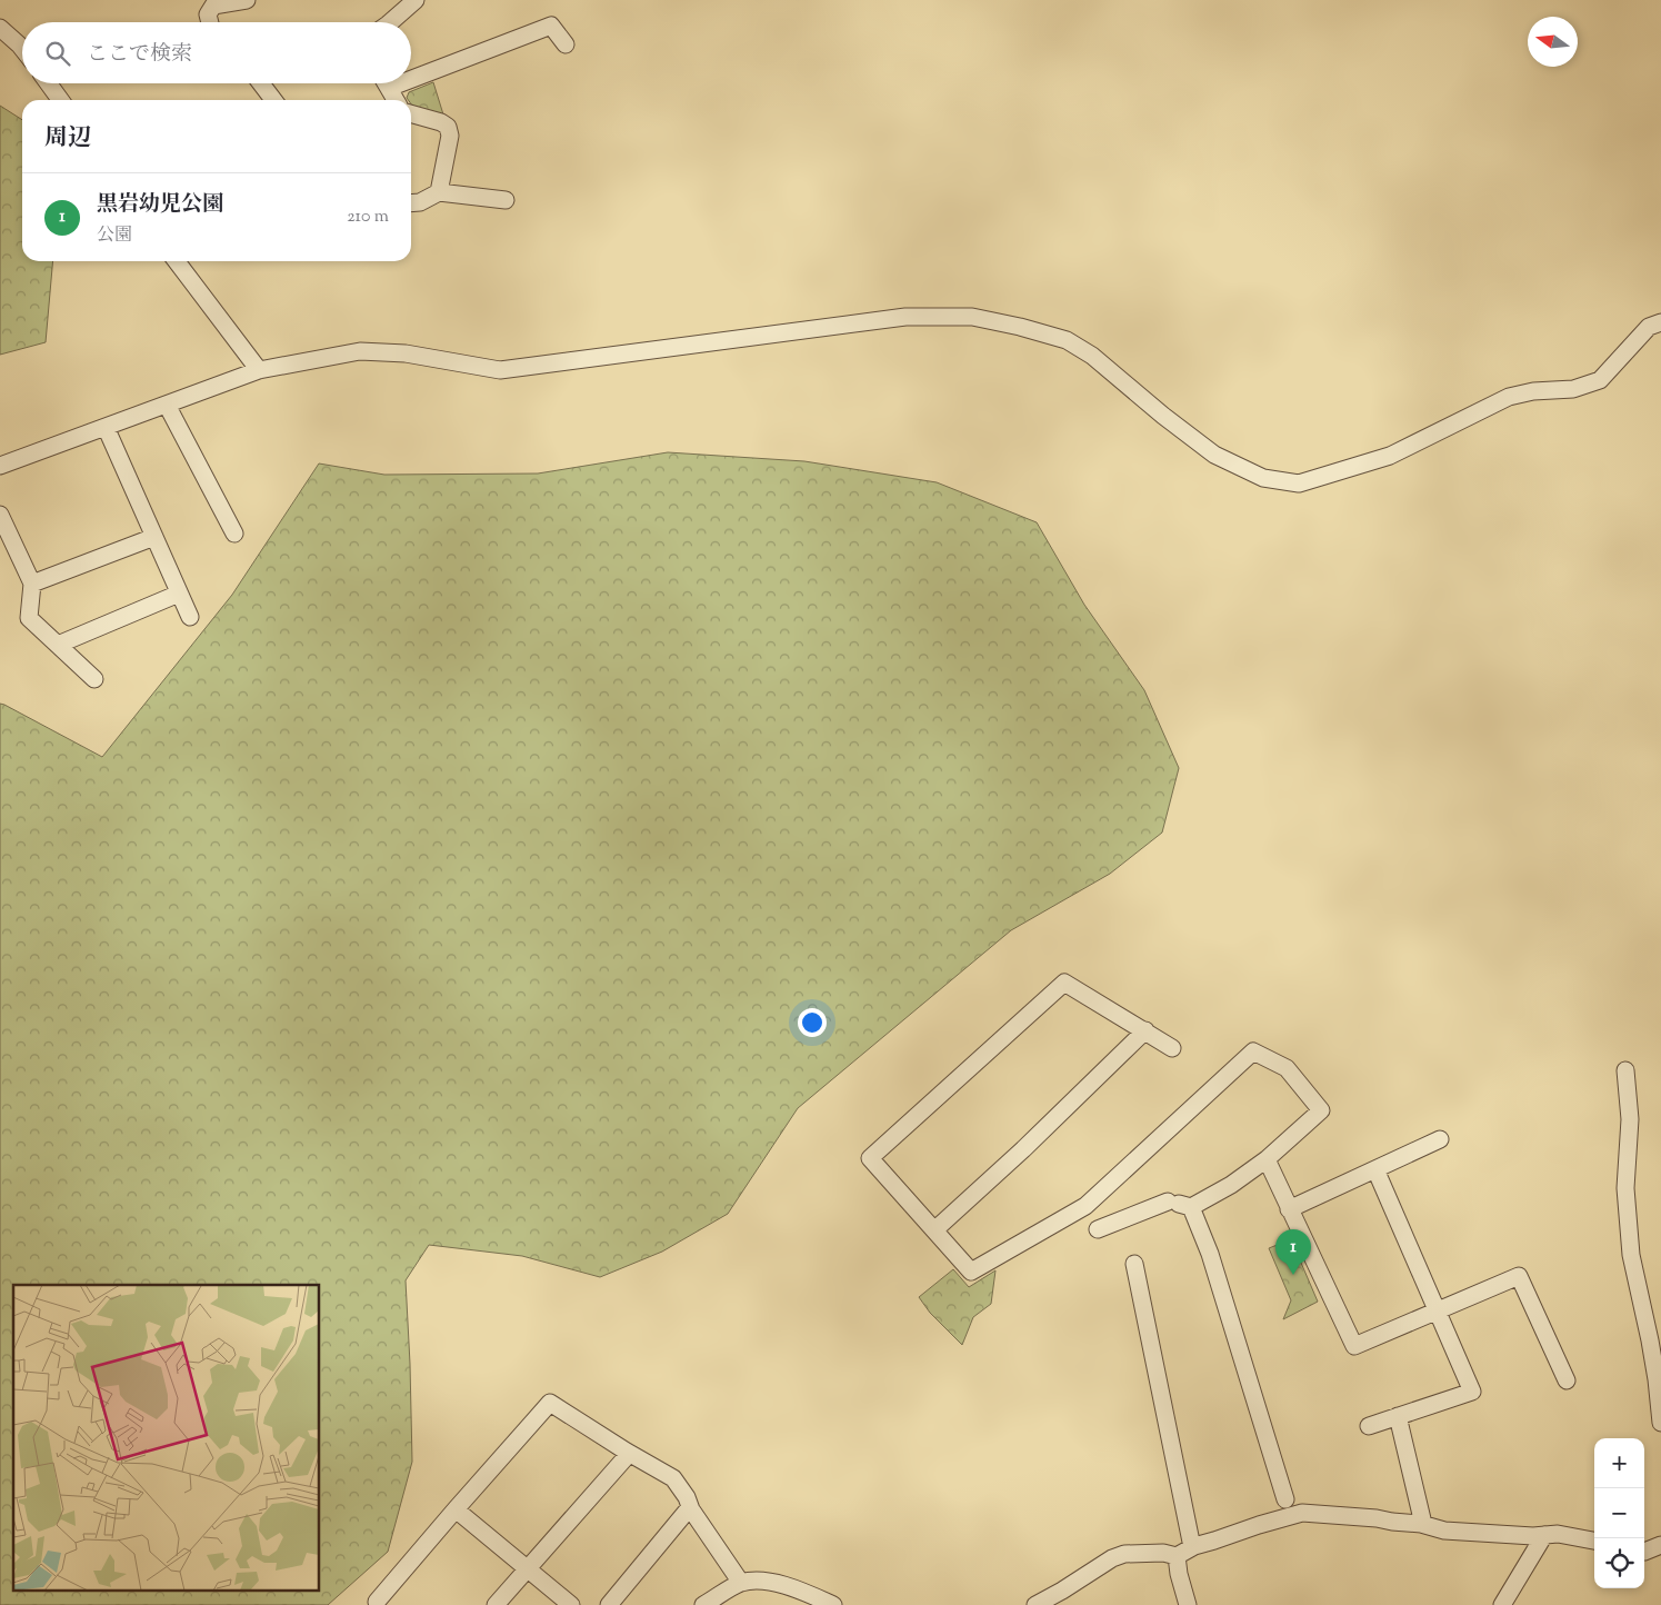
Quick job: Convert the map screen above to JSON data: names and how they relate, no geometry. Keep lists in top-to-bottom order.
{
  "north": "left",
  "page": {
    "search": "ここで検索",
    "heading": "周辺",
    "list": [
      {
        "mark": "1",
        "name": "黒岩幼児公園",
        "note": "公園",
        "value": "210 m"
      }
    ],
    "pins": "1",
    "map_buttons": ["+", "−"]
  }
}
